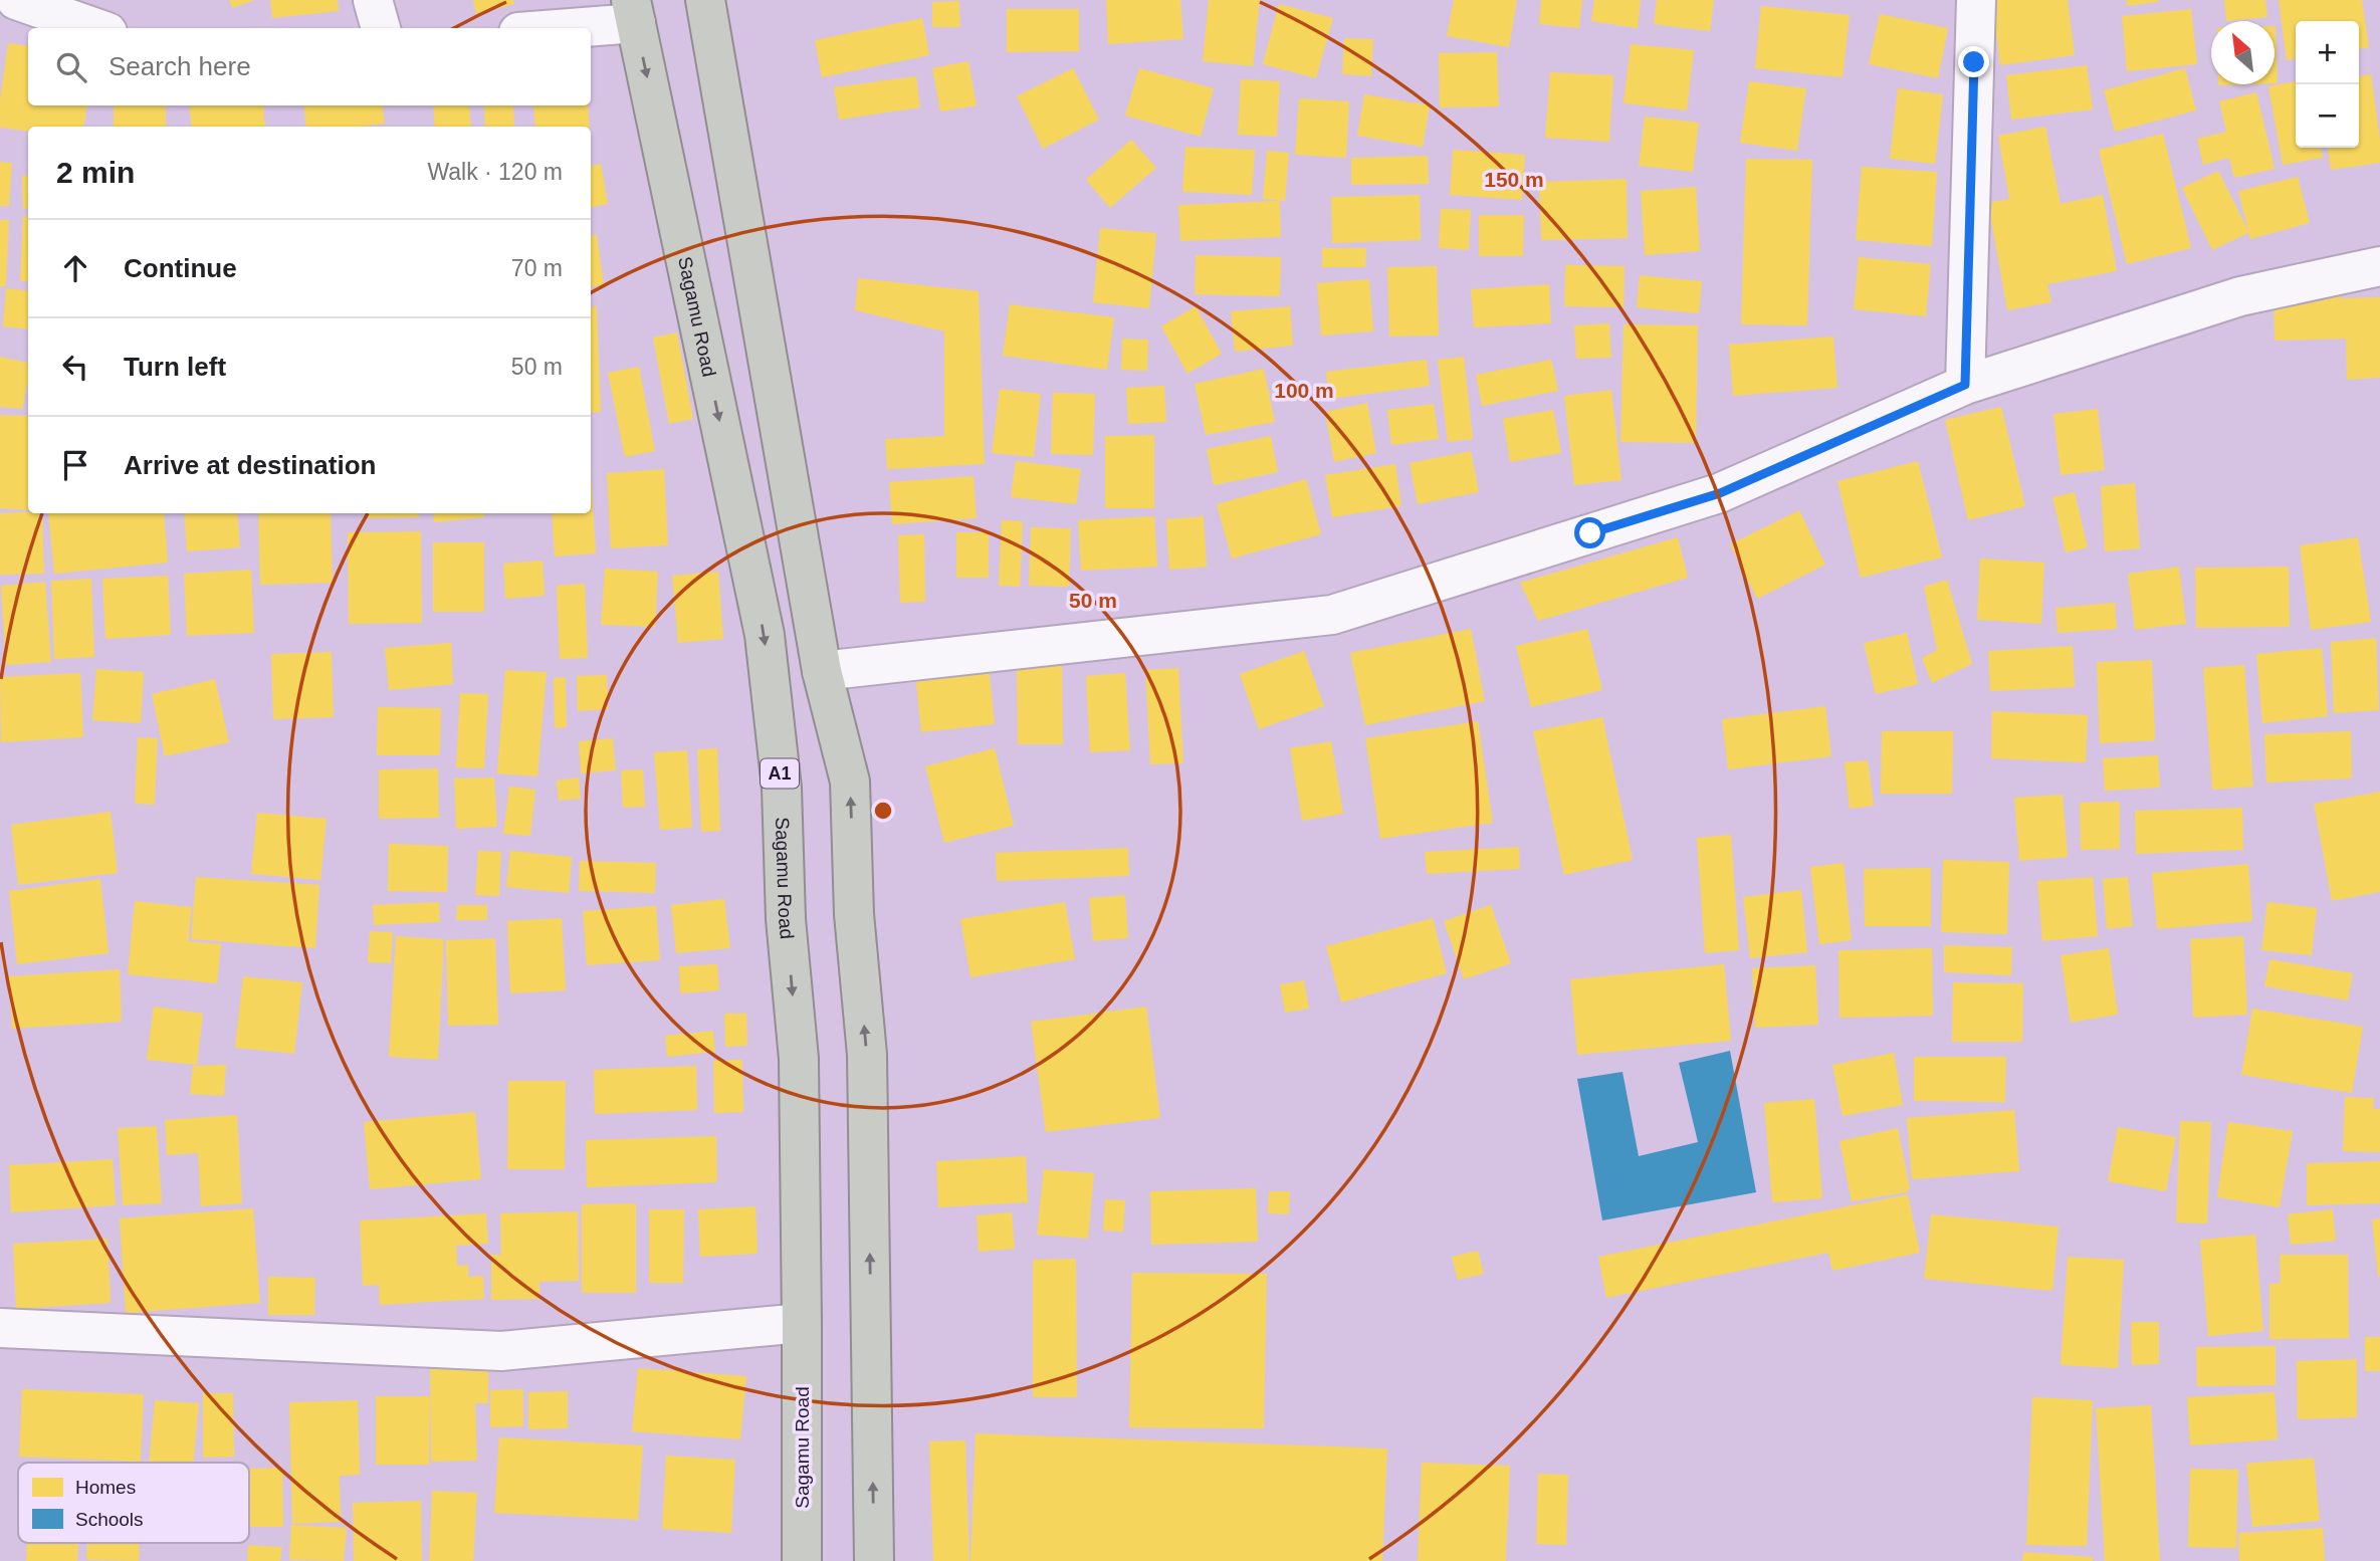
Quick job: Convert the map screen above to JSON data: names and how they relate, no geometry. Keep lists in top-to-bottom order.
{
  "streets": {
    "highway": ["Sagamu Road", "A1"]
  },
  "legend": ["Homes", "Schools"],
  "north": "top left",
  "page": {
    "map_buttons": ["+", "−"],
    "search": "Search here",
    "heading": ["2 min", "Walk · 120 m"],
    "list": [
      ["Continue", "70 m"],
      ["Turn left", "50 m"],
      "Arrive at destination"
    ]
  },
  "rings": ["150 m", "100 m", "50 m"]
}
